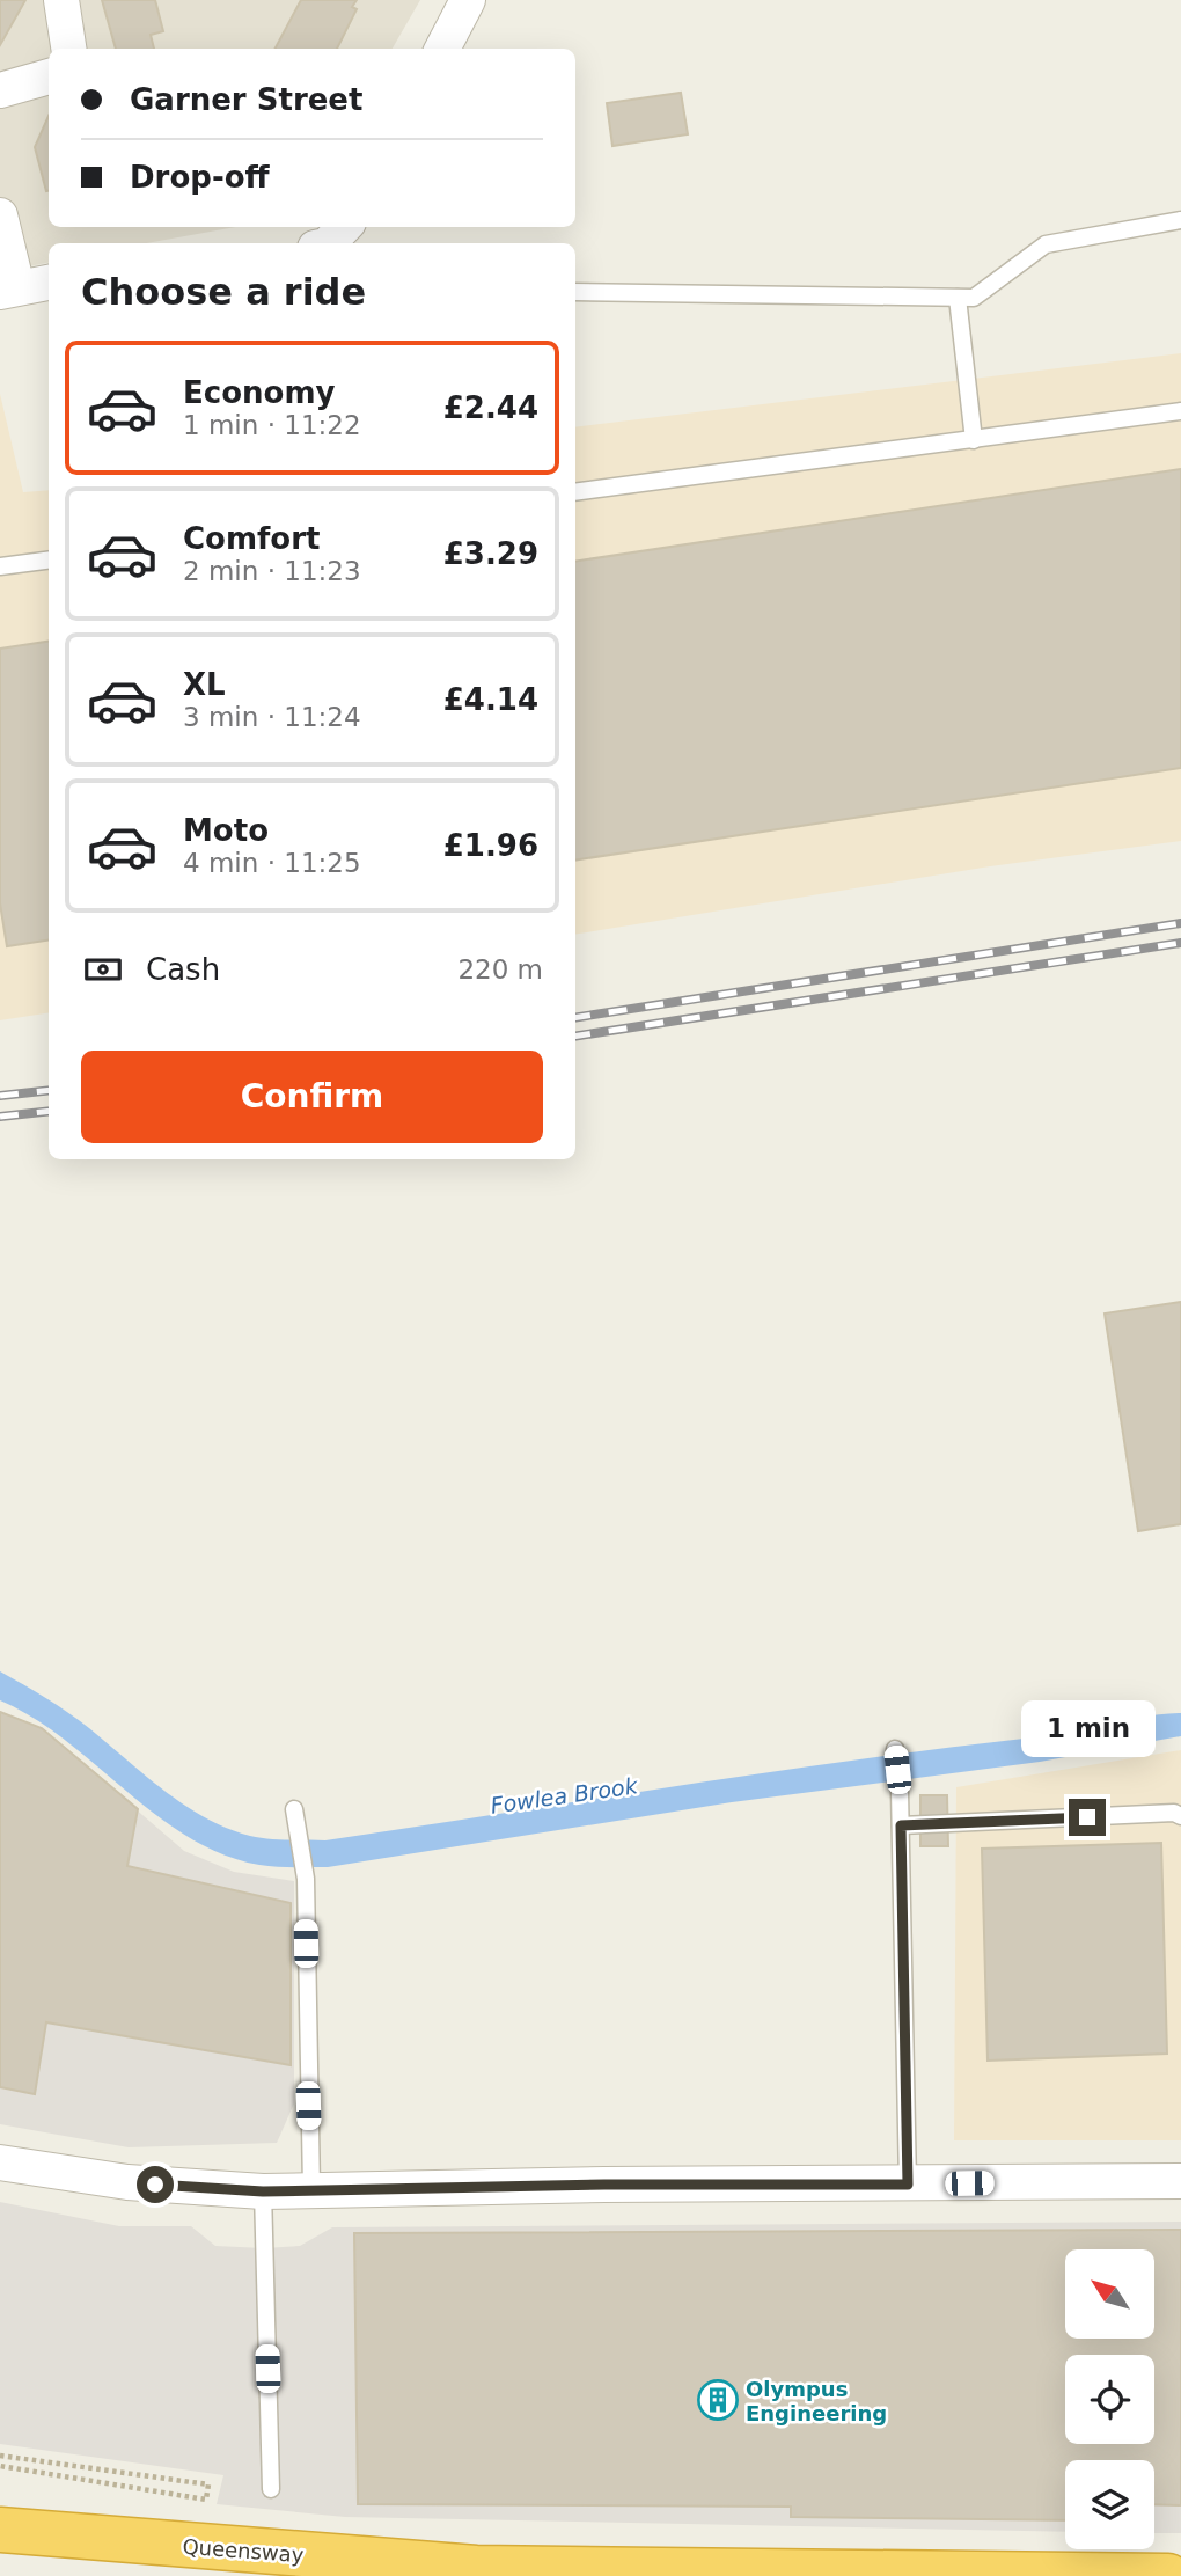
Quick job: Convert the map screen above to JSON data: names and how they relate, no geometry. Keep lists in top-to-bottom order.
{
  "streets": {
    "highway": ["Queensway"]
  },
  "water": ["Fowlea Brook"],
  "places": {
    "building": ["Olympus Engineering"]
  },
  "north": "top left",
  "page": {
    "banner": ["Garner Street", "Drop-off"],
    "heading": "Choose a ride",
    "list": [
      {
        "name": "Economy",
        "note": "1 min · 11:22",
        "value": "£2.44"
      },
      {
        "name": "Comfort",
        "note": "2 min · 11:23",
        "value": "£3.29"
      },
      {
        "name": "XL",
        "note": "3 min · 11:24",
        "value": "£4.14"
      },
      {
        "name": "Moto",
        "note": "4 min · 11:25",
        "value": "£1.96"
      }
    ],
    "pay": ["Cash", "220 m"],
    "buttons": "Confirm",
    "bubble": "1 min"
  }
}
